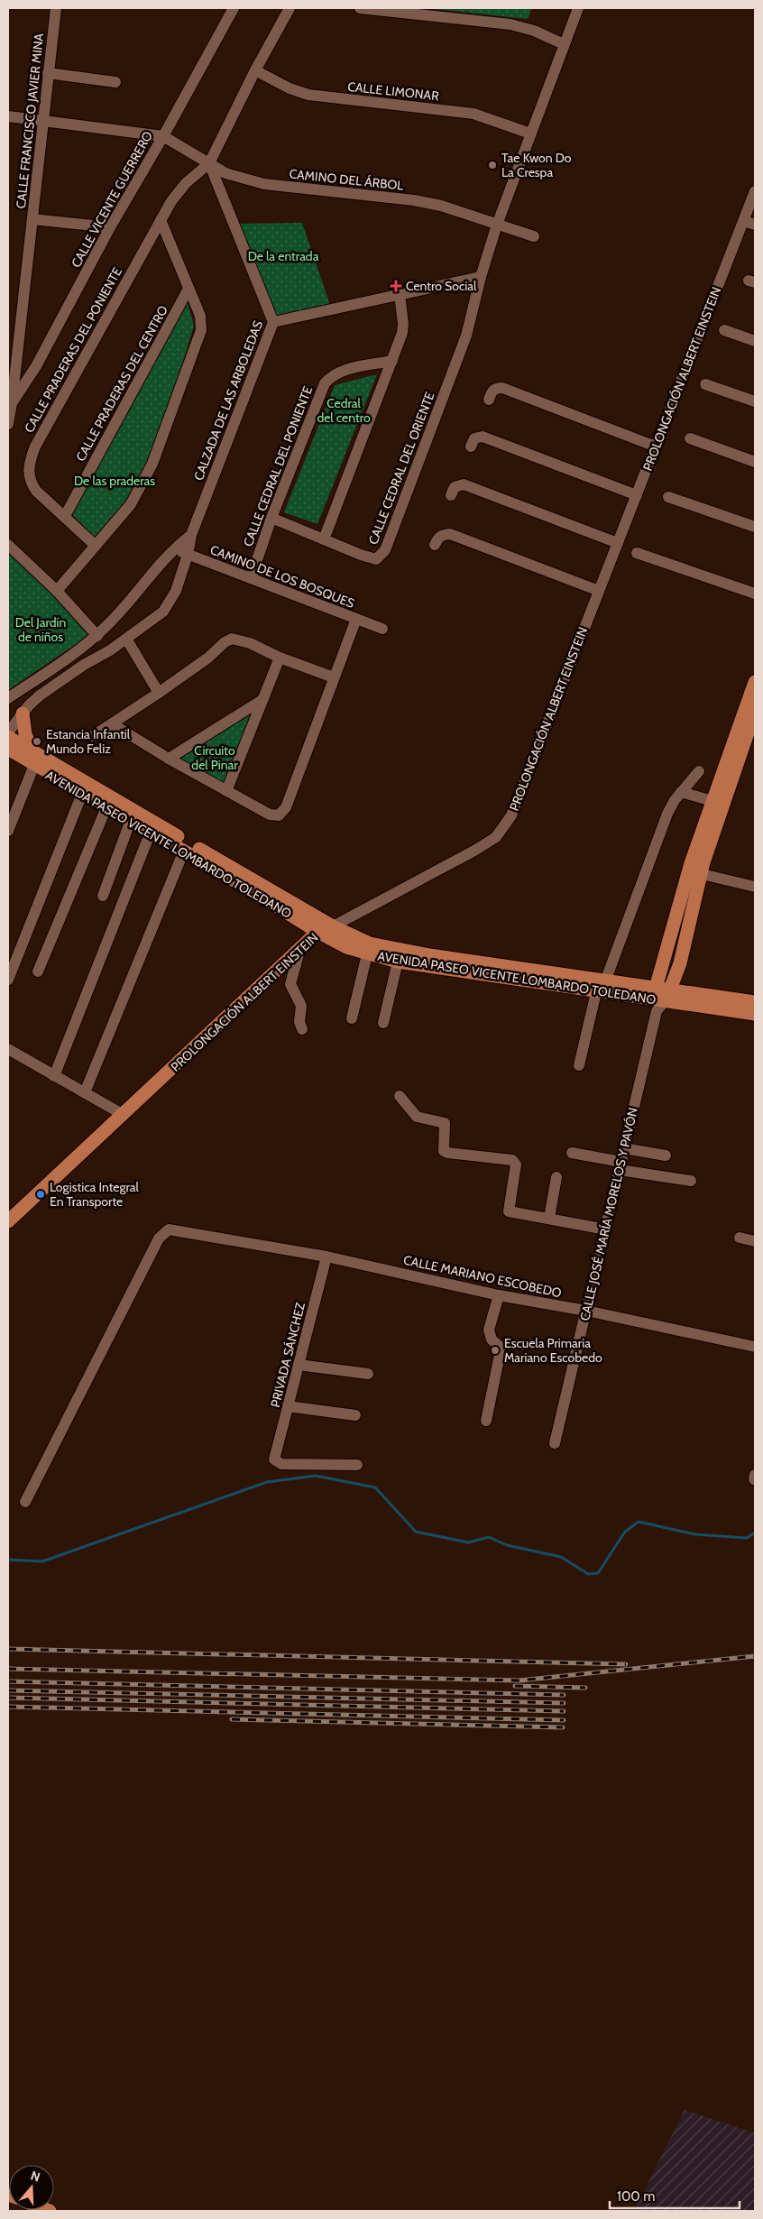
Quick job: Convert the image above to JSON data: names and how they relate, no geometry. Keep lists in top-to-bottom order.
{
  "streets": {
    "main road": ["PROLONGACIÓN ALBERT EINSTEIN", "AVENIDA PASEO VICENTE LOMBARDO TOLEDANO", "CALLE JOSÉ MARÍA MORELOS Y PAVÓN"],
    "street": [
      "CALLE LIMONAR",
      "CALLE FRANCISCO JAVIER MINA",
      "CAMINO DEL ÁRBOL",
      "CALLE VICENTE GUERRERO",
      "CALLE PRADERAS DEL PONIENTE",
      "CALLE PRADERAS DEL CENTRO",
      "CALZADA DE LAS ARBOLEDAS",
      "CALLE CEDRAL DEL PONIENTE",
      "CALLE CEDRAL DEL ORIENTE",
      "CAMINO DE LOS BOSQUES",
      "CALLE MARIANO ESCOBEDO",
      "PRIVADA SÁNCHEZ"
    ]
  },
  "crossings": [
    ["CALLE FRANCISCO JAVIER MINA", "CALLE VICENTE GUERRERO"],
    ["CAMINO DEL ÁRBOL", "CALLE VICENTE GUERRERO"],
    ["CAMINO DEL ÁRBOL", "CALLE PRADERAS DEL PONIENTE"],
    ["CAMINO DEL ÁRBOL", "CALZADA DE LAS ARBOLEDAS"],
    ["CALLE PRADERAS DEL PONIENTE", "CALLE PRADERAS DEL CENTRO"],
    ["CALLE PRADERAS DEL PONIENTE", "CALZADA DE LAS ARBOLEDAS"],
    ["PROLONGACIÓN ALBERT EINSTEIN", "AVENIDA PASEO VICENTE LOMBARDO TOLEDANO"],
    ["CALZADA DE LAS ARBOLEDAS", "CAMINO DE LOS BOSQUES"],
    ["CALLE CEDRAL DEL PONIENTE", "CALLE CEDRAL DEL ORIENTE"],
    ["CALLE CEDRAL DEL PONIENTE", "CAMINO DE LOS BOSQUES"],
    ["AVENIDA PASEO VICENTE LOMBARDO TOLEDANO", "CALLE JOSÉ MARÍA MORELOS Y PAVÓN"],
    ["CALLE JOSÉ MARÍA MORELOS Y PAVÓN", "CALLE MARIANO ESCOBEDO"],
    ["CALLE MARIANO ESCOBEDO", "PRIVADA SÁNCHEZ"]
  ],
  "parks": [
    "De la entrada",
    "Cedral del centro",
    "De las praderas",
    "Del Jardín de niños",
    "Circuito del Pinar"
  ],
  "places": {
    "other": [
      "Tae Kwon Do La Crespa",
      "Estancia Infantil Mundo Feliz",
      "Logistica Integral En Transporte",
      "Escuela Primaria Mariano Escobedo"
    ],
    "health": ["Centro Social"]
  },
  "scale_bar": "100 m",
  "north": "top"
}
